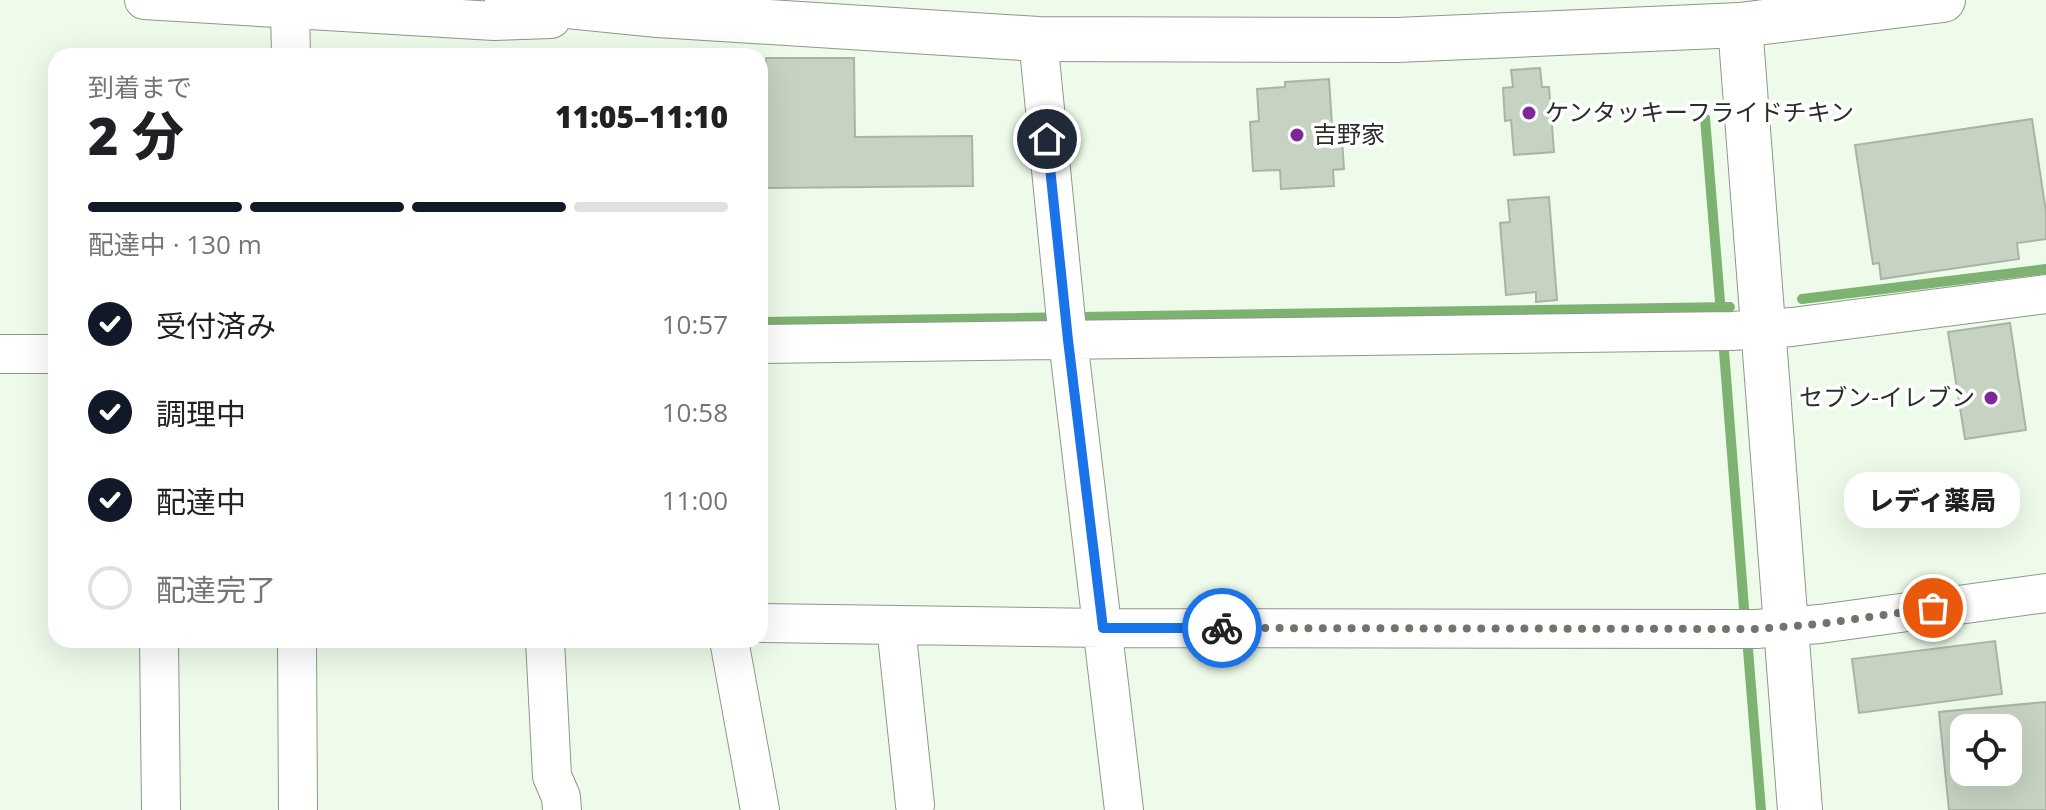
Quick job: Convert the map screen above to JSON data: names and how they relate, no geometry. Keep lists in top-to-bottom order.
{
  "places": [
    "ケンタッキーフライドチキン",
    "吉野家",
    "セブン-イレブン",
    "レディ薬局"
  ],
  "page": {
    "heading": ["2 分", "到着まで", "11:05–11:10"],
    "bar": "配達中 · 130 m",
    "list": [
      ["受付済み", "10:57"],
      ["調理中", "10:58"],
      ["配達中", "11:00"],
      "配達完了"
    ],
    "bubble": "レディ薬局"
  }
}
